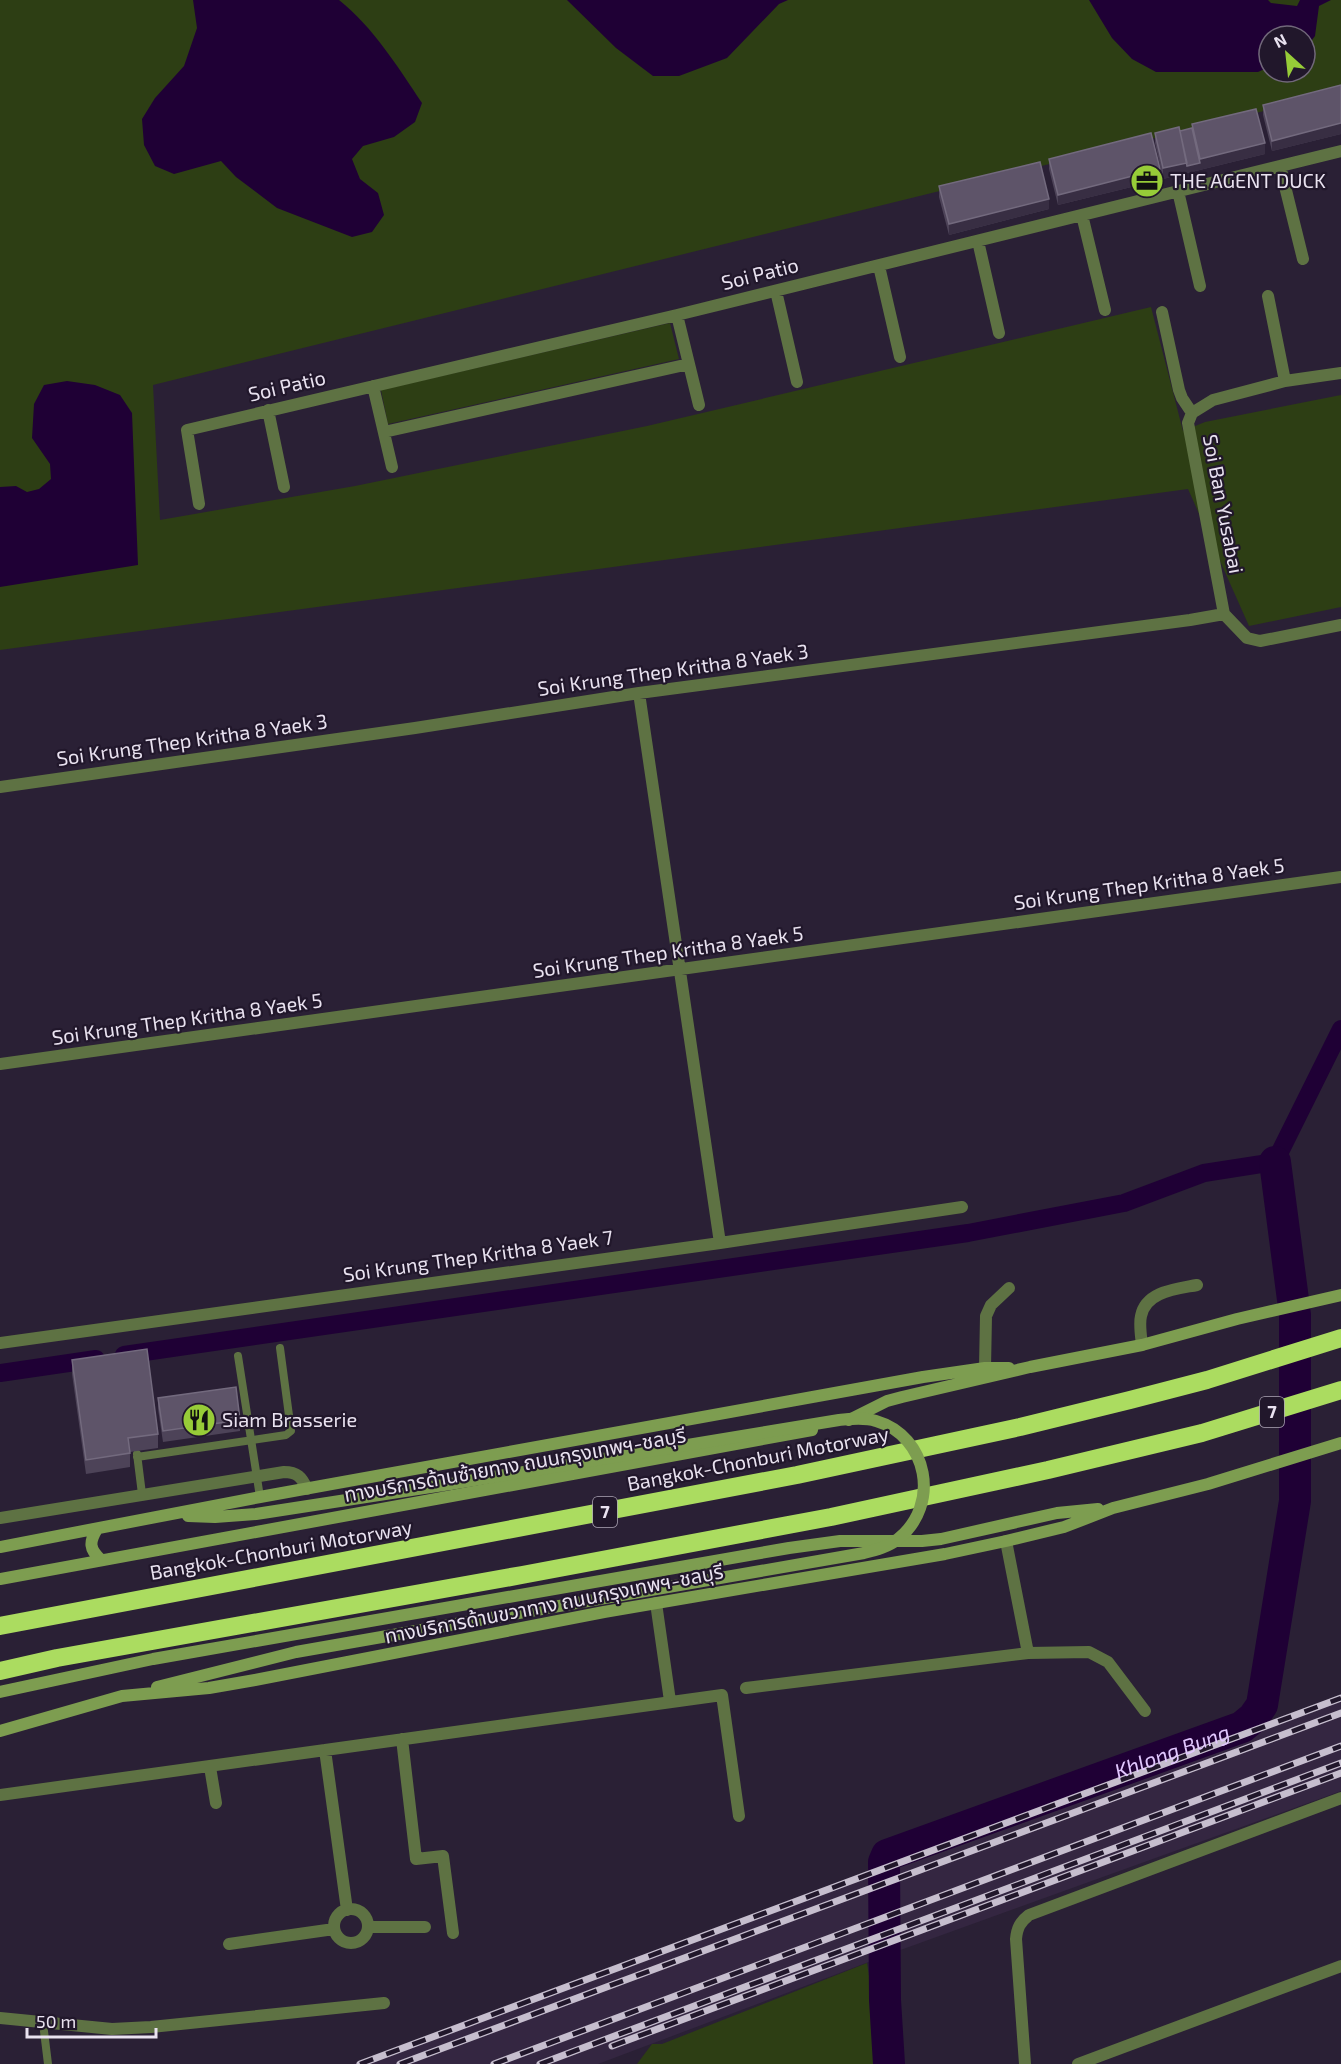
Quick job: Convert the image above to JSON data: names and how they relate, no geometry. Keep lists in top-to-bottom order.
{
  "streets": {
    "highway": ["7", "Bangkok-Chonburi Motorway"],
    "main road": ["ทางบริการด้านซ้ายทาง ถนนกรุงเทพฯ-ชลบุรี", "ทางบริการด้านขวาทาง ถนนกรุงเทพฯ-ชลบุรี"],
    "street": [
      "Soi Patio",
      "Soi Ban Yusabai",
      "Soi Krung Thep Kritha 8 Yaek 3",
      "Soi Krung Thep Kritha 8 Yaek 5",
      "Soi Krung Thep Kritha 8 Yaek 7"
    ]
  },
  "crossings": [
    ["Soi Ban Yusabai", "Soi Krung Thep Kritha 8 Yaek 3"]
  ],
  "water": ["Khlong Bung"],
  "places": {
    "office": ["THE AGENT DUCK"],
    "restaurant": ["Siam Brasserie"]
  },
  "scale_bar": "50 m",
  "north": "top left"
}
